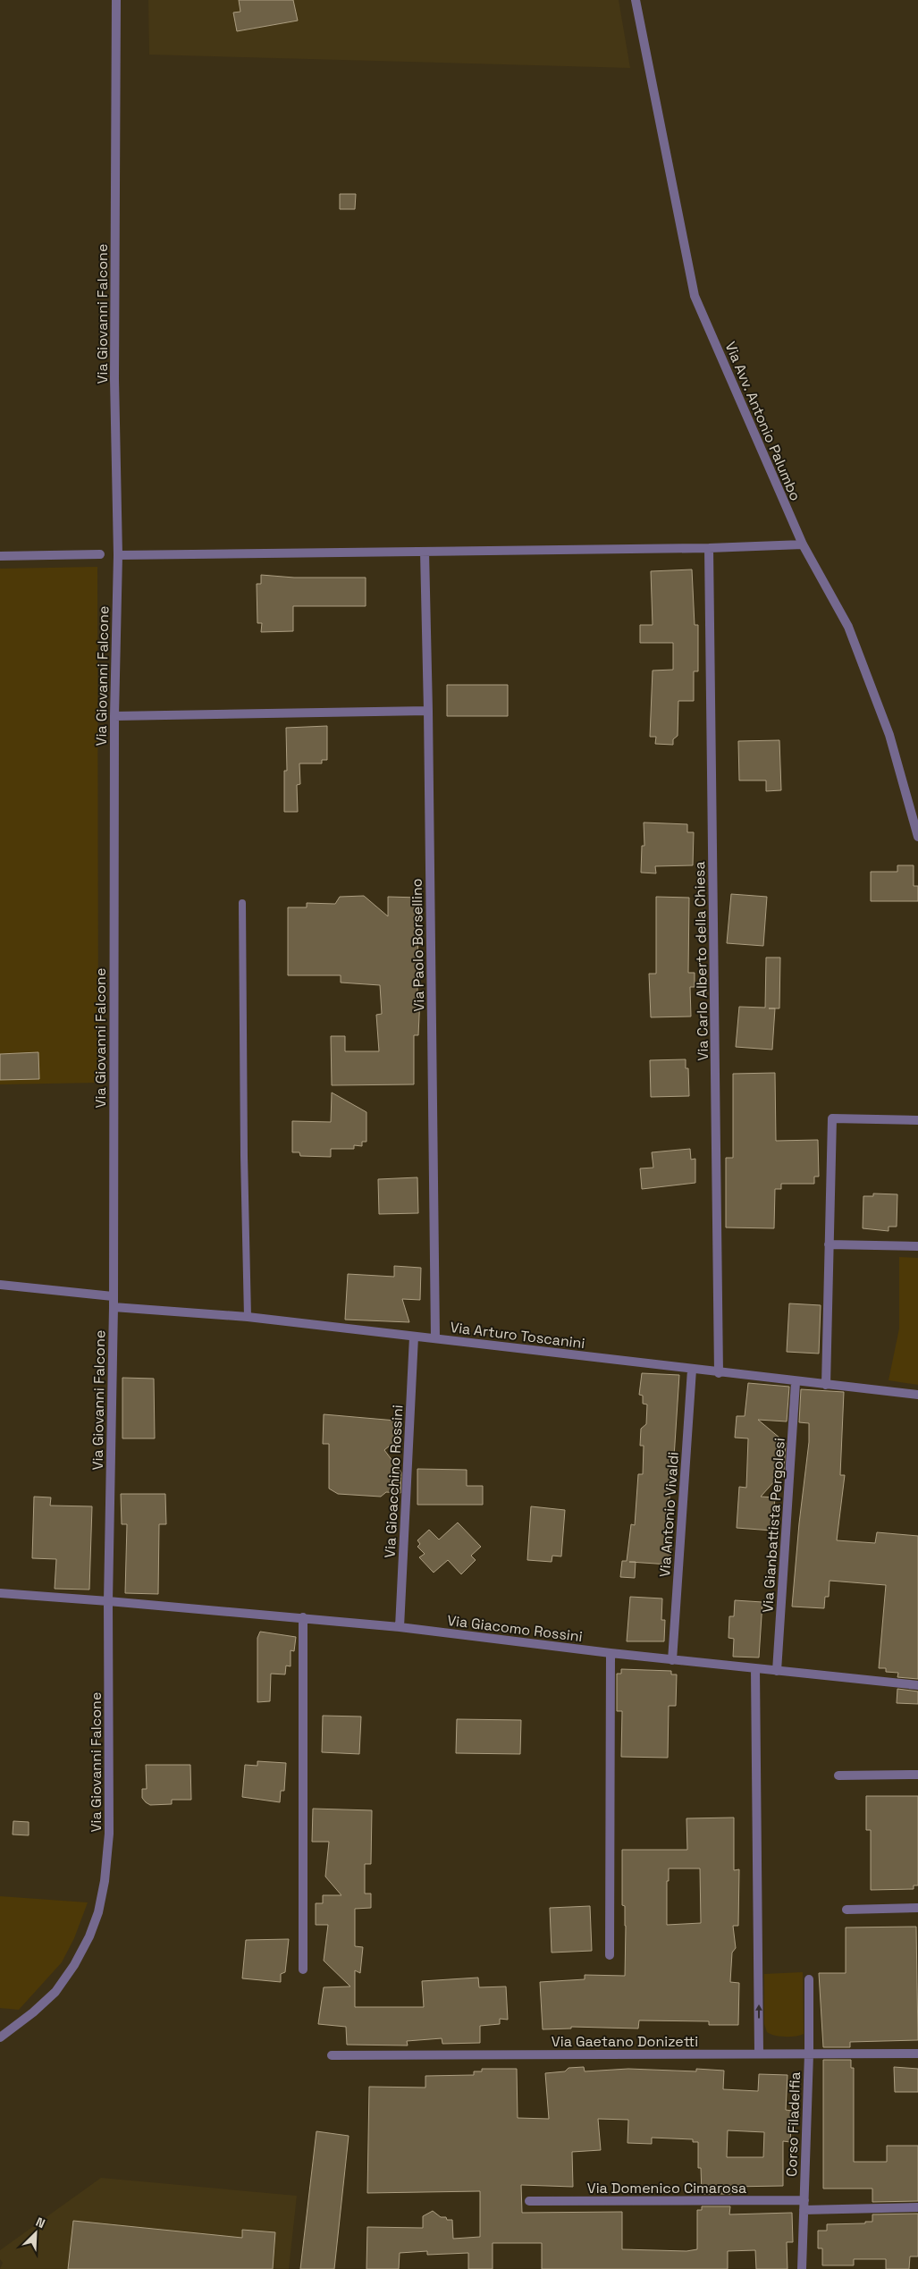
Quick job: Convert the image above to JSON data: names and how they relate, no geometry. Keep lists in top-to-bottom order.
{
  "streets": {
    "street": [
      "Via Giovanni Falcone",
      "Via Avv. Antonio Palumbo",
      "Via Paolo Borsellino",
      "Via Carlo Alberto della Chiesa",
      "Via Arturo Toscanini",
      "Via Gioacchino Rossini",
      "Via Antonio Vivaldi",
      "Via Gianbattista Pergolesi",
      "Via Giacomo Rossini",
      "Via Gaetano Donizetti",
      "Corso Filadelfia",
      "Via Domenico Cimarosa"
    ]
  },
  "crossings": [
    ["Via Giovanni Falcone", "Via Arturo Toscanini"],
    ["Via Giovanni Falcone", "Via Giacomo Rossini"],
    ["Via Paolo Borsellino", "Via Arturo Toscanini"],
    ["Via Carlo Alberto della Chiesa", "Via Arturo Toscanini"],
    ["Via Arturo Toscanini", "Via Gioacchino Rossini"],
    ["Via Arturo Toscanini", "Via Antonio Vivaldi"],
    ["Via Arturo Toscanini", "Via Gianbattista Pergolesi"],
    ["Via Gioacchino Rossini", "Via Giacomo Rossini"],
    ["Via Antonio Vivaldi", "Via Giacomo Rossini"],
    ["Via Gianbattista Pergolesi", "Via Giacomo Rossini"],
    ["Via Gaetano Donizetti", "Corso Filadelfia"],
    ["Corso Filadelfia", "Via Domenico Cimarosa"]
  ],
  "north": "top right"
}
